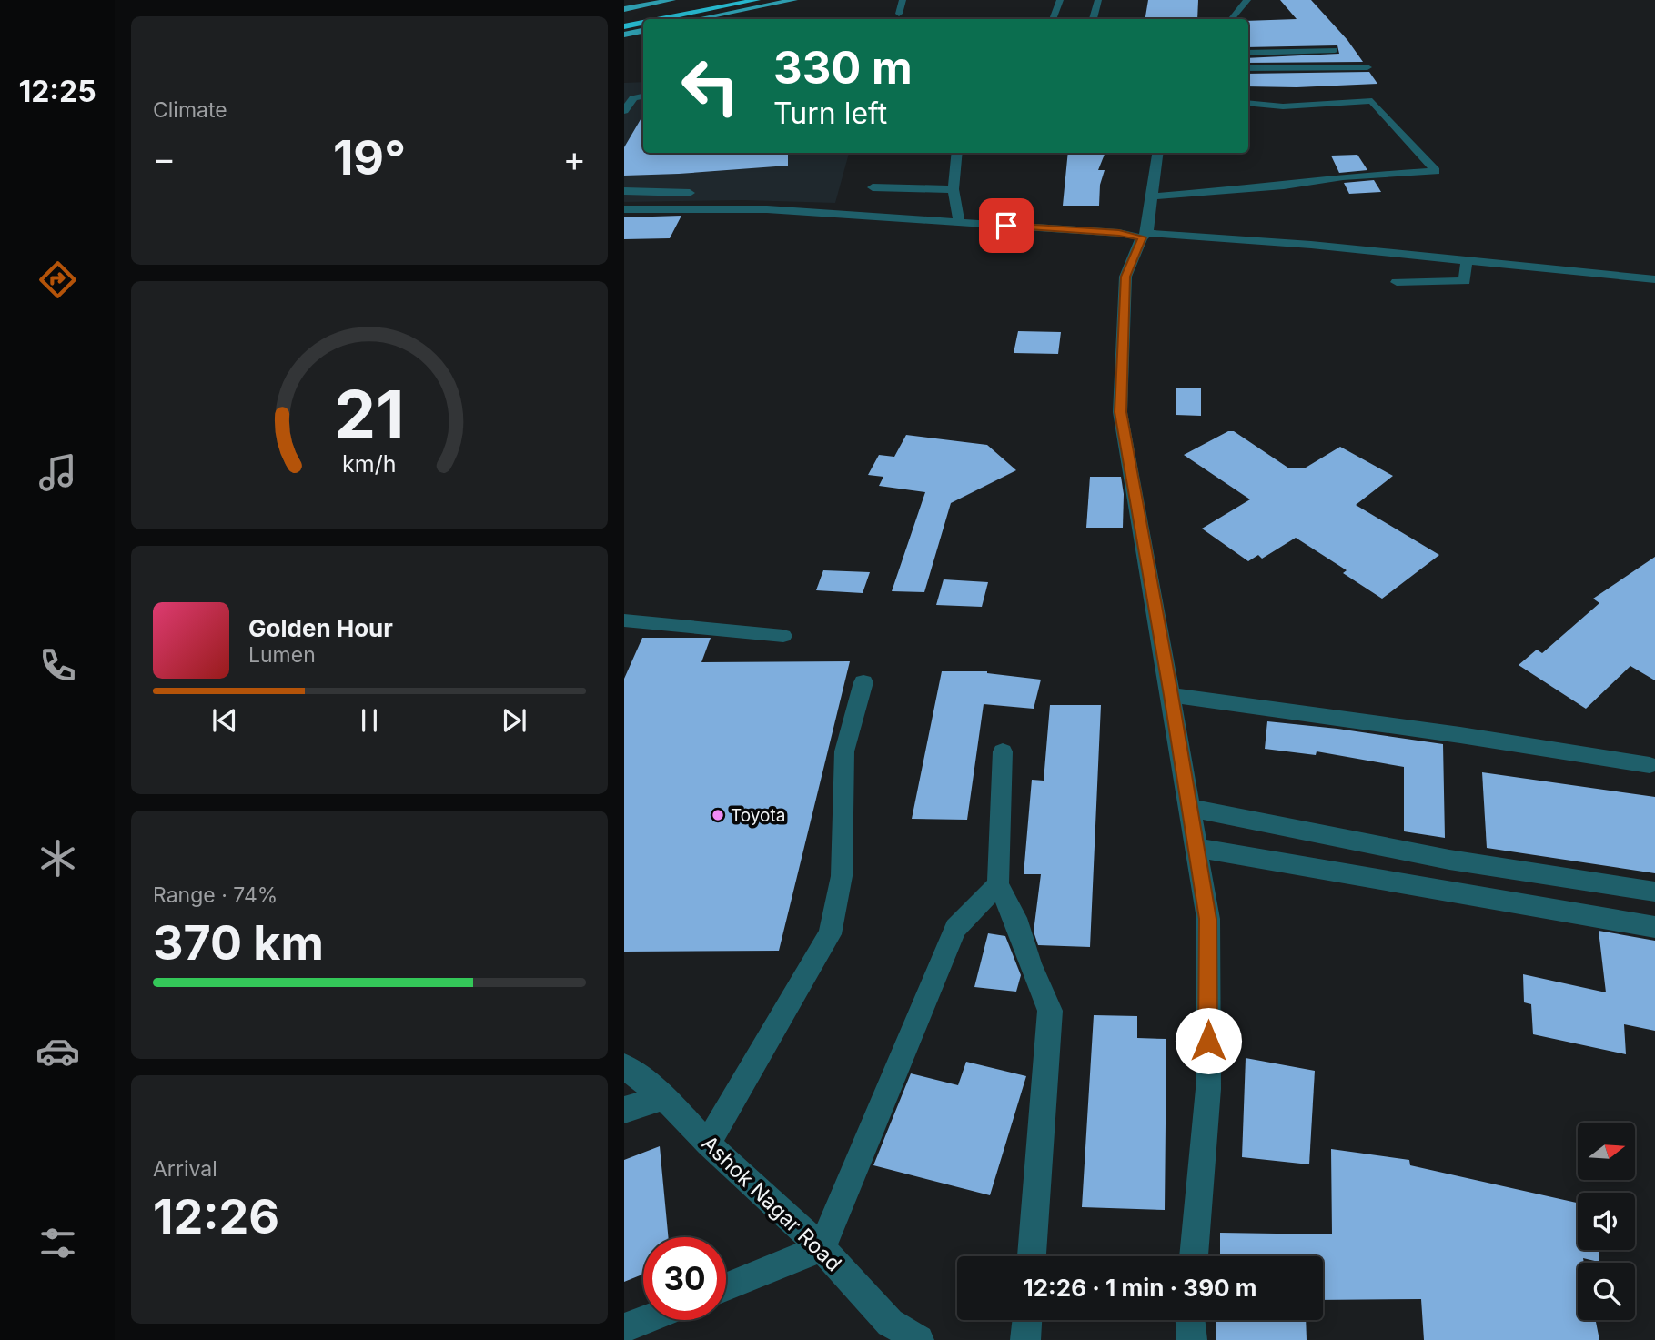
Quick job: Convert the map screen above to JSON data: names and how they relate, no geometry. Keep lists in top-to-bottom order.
{
  "streets": {
    "street": ["Ashok Nagar Road"]
  },
  "places": ["Toyota"],
  "north": "right",
  "page": {
    "tabs": "12:25",
    "tile": [
      "Climate",
      ["Range · 74%", "370 km"],
      ["Arrival", "12:26"]
    ],
    "turn": ["330 m", "Turn left"],
    "heat": ["−", "19°", "+"],
    "song": ["Golden Hour", "Lumen"],
    "limit": "30",
    "trip": "12:26 · 1 min · 390 m",
    "gauge": ["21", "km/h"]
  }
}
